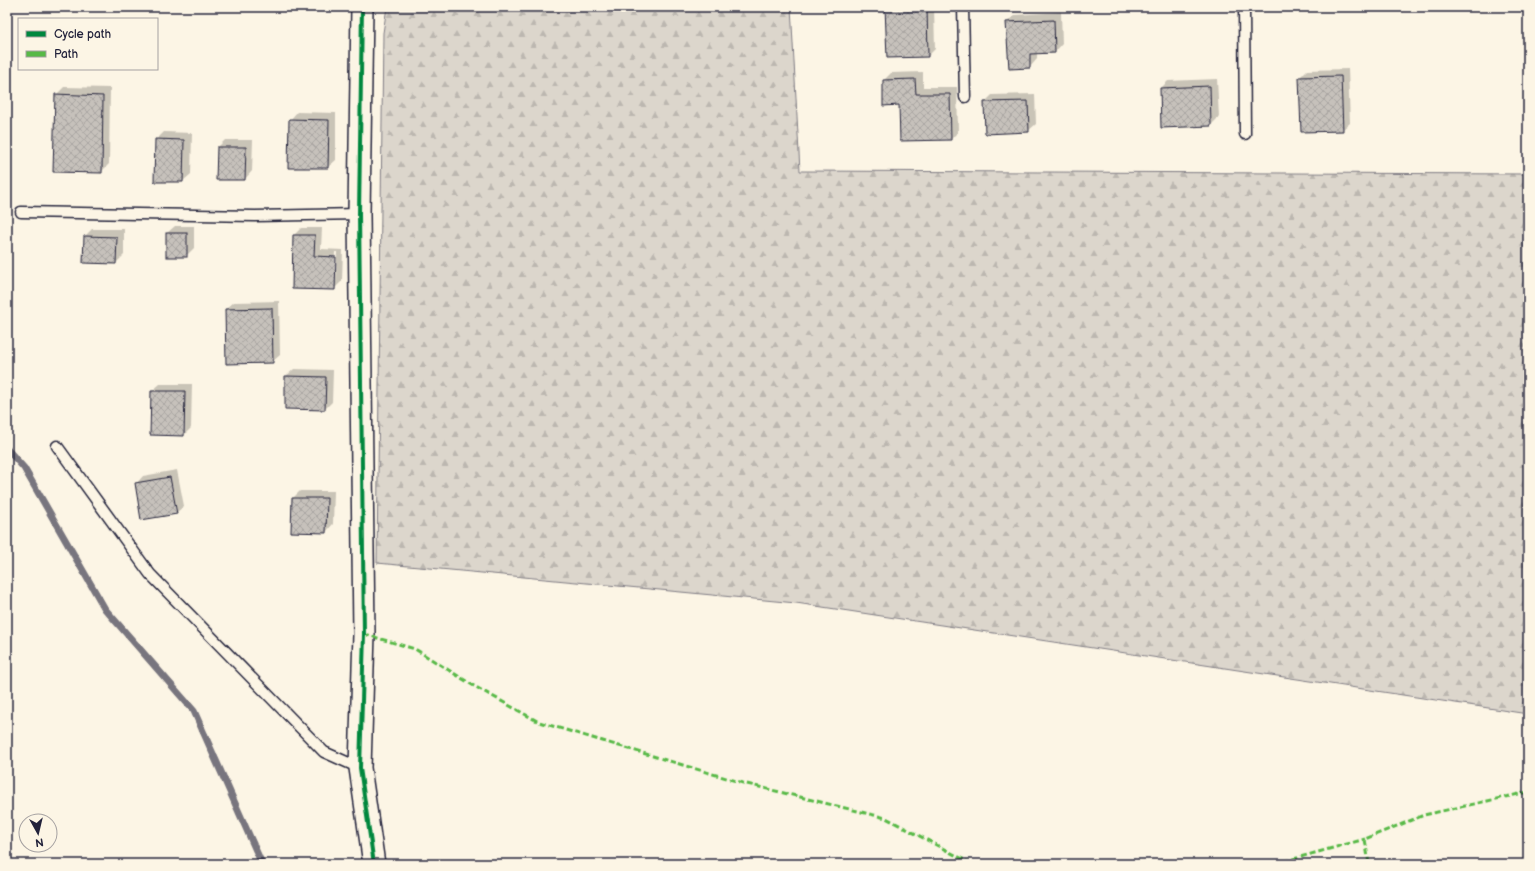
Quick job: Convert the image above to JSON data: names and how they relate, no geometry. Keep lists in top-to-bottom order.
{
  "legend": ["Cycle path", "Path"],
  "north": "bottom"
}
